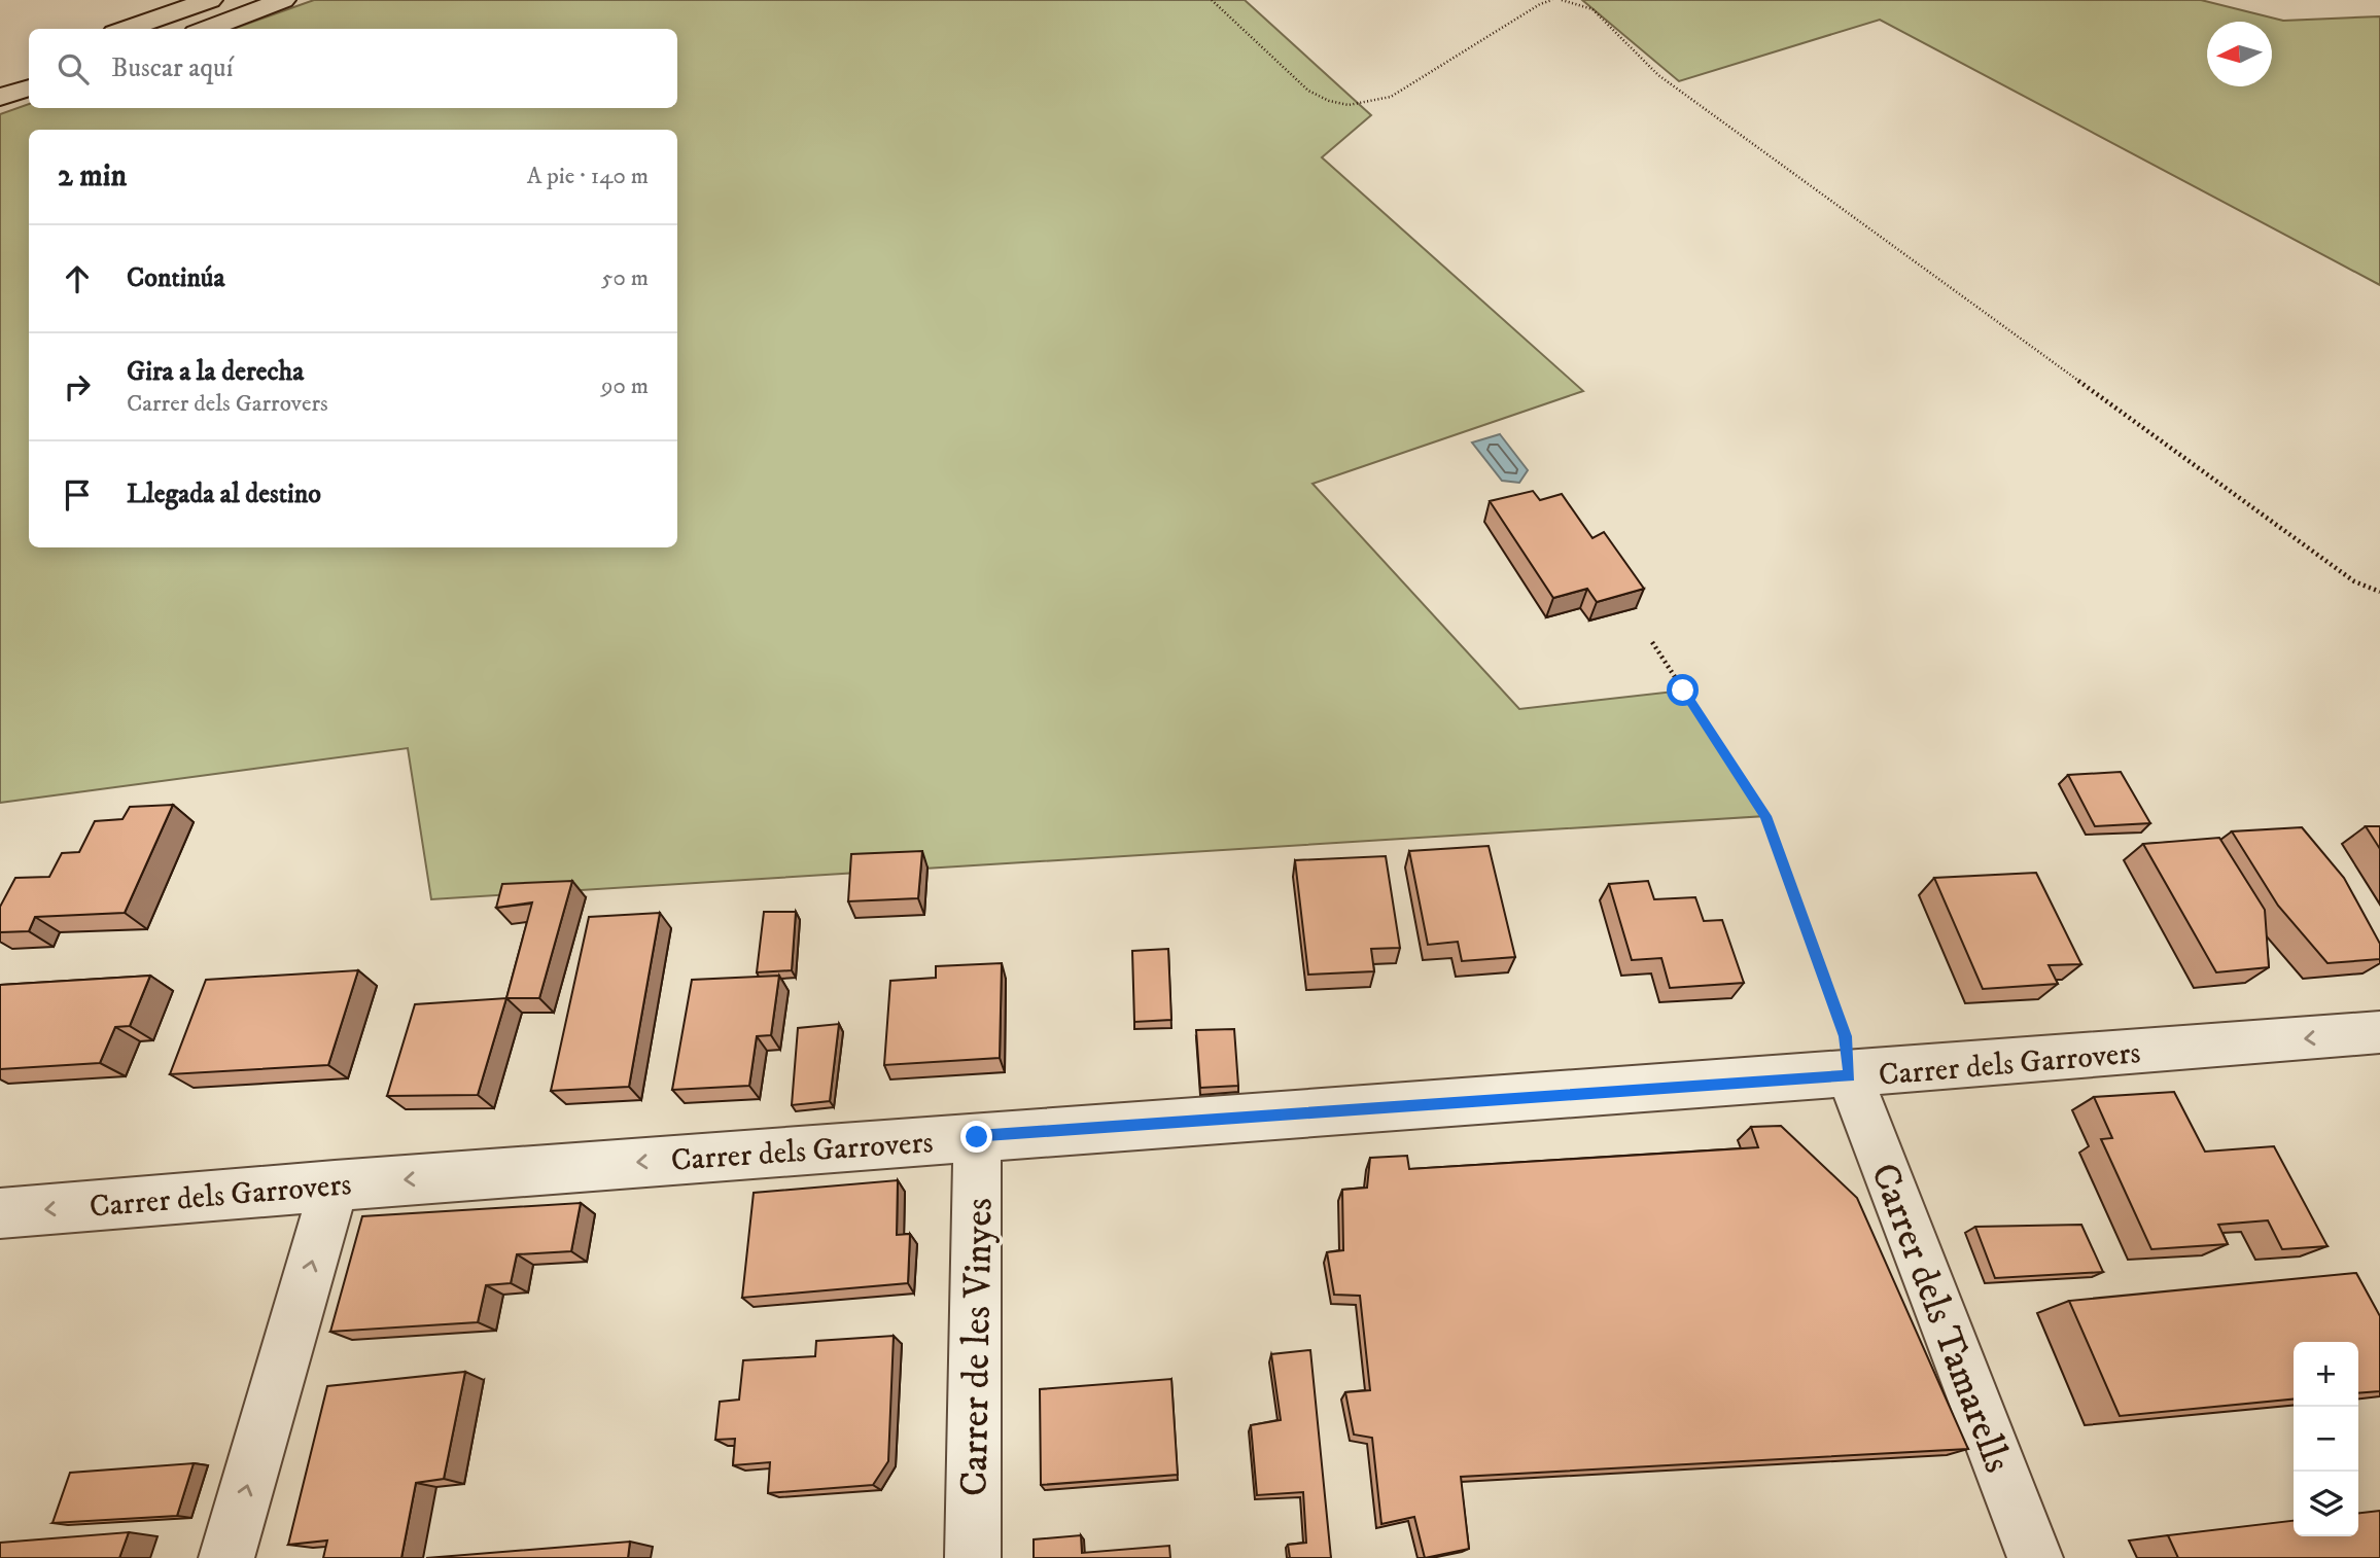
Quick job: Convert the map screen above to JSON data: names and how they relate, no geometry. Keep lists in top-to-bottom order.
{
  "streets": {
    "street": ["Carrer dels Garrovers", "Carrer dels Tamarells", "Carrer de les Vinyes"]
  },
  "crossings": [
    ["Carrer dels Garrovers", "Carrer dels Tamarells"],
    ["Carrer dels Garrovers", "Carrer de les Vinyes"]
  ],
  "one_way": ["Carrer dels Garrovers"],
  "north": "left",
  "page": {
    "search": "Buscar aquí",
    "heading": ["2 min", "A pie · 140 m"],
    "list": [
      ["Continúa", "50 m"],
      ["Gira a la derecha", "Carrer dels Garrovers", "90 m"],
      "Llegada al destino"
    ],
    "map_buttons": ["+", "−"]
  }
}
